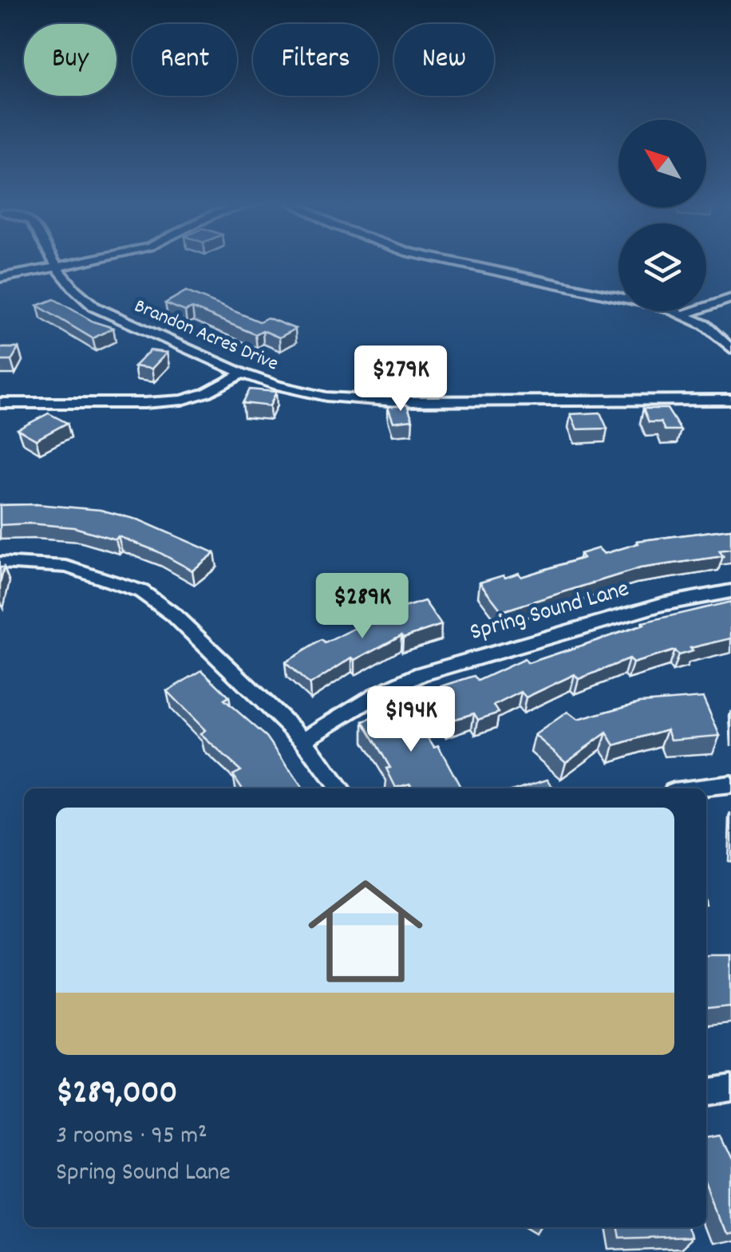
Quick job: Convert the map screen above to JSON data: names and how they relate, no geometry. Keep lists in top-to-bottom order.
{
  "streets": {
    "street": ["Brandon Acres Drive", "Spring Sound Lane"]
  },
  "north": "top left",
  "page": {
    "chip": [
      "Buy",
      "Rent",
      "Filters",
      "New"
    ],
    "price": ["$279K", "$289K", "$194K"],
    "list": [
      {
        "name": "$289,000",
        "note": "3 rooms · 95 m² · Spring Sound Lane"
      }
    ]
  }
}
